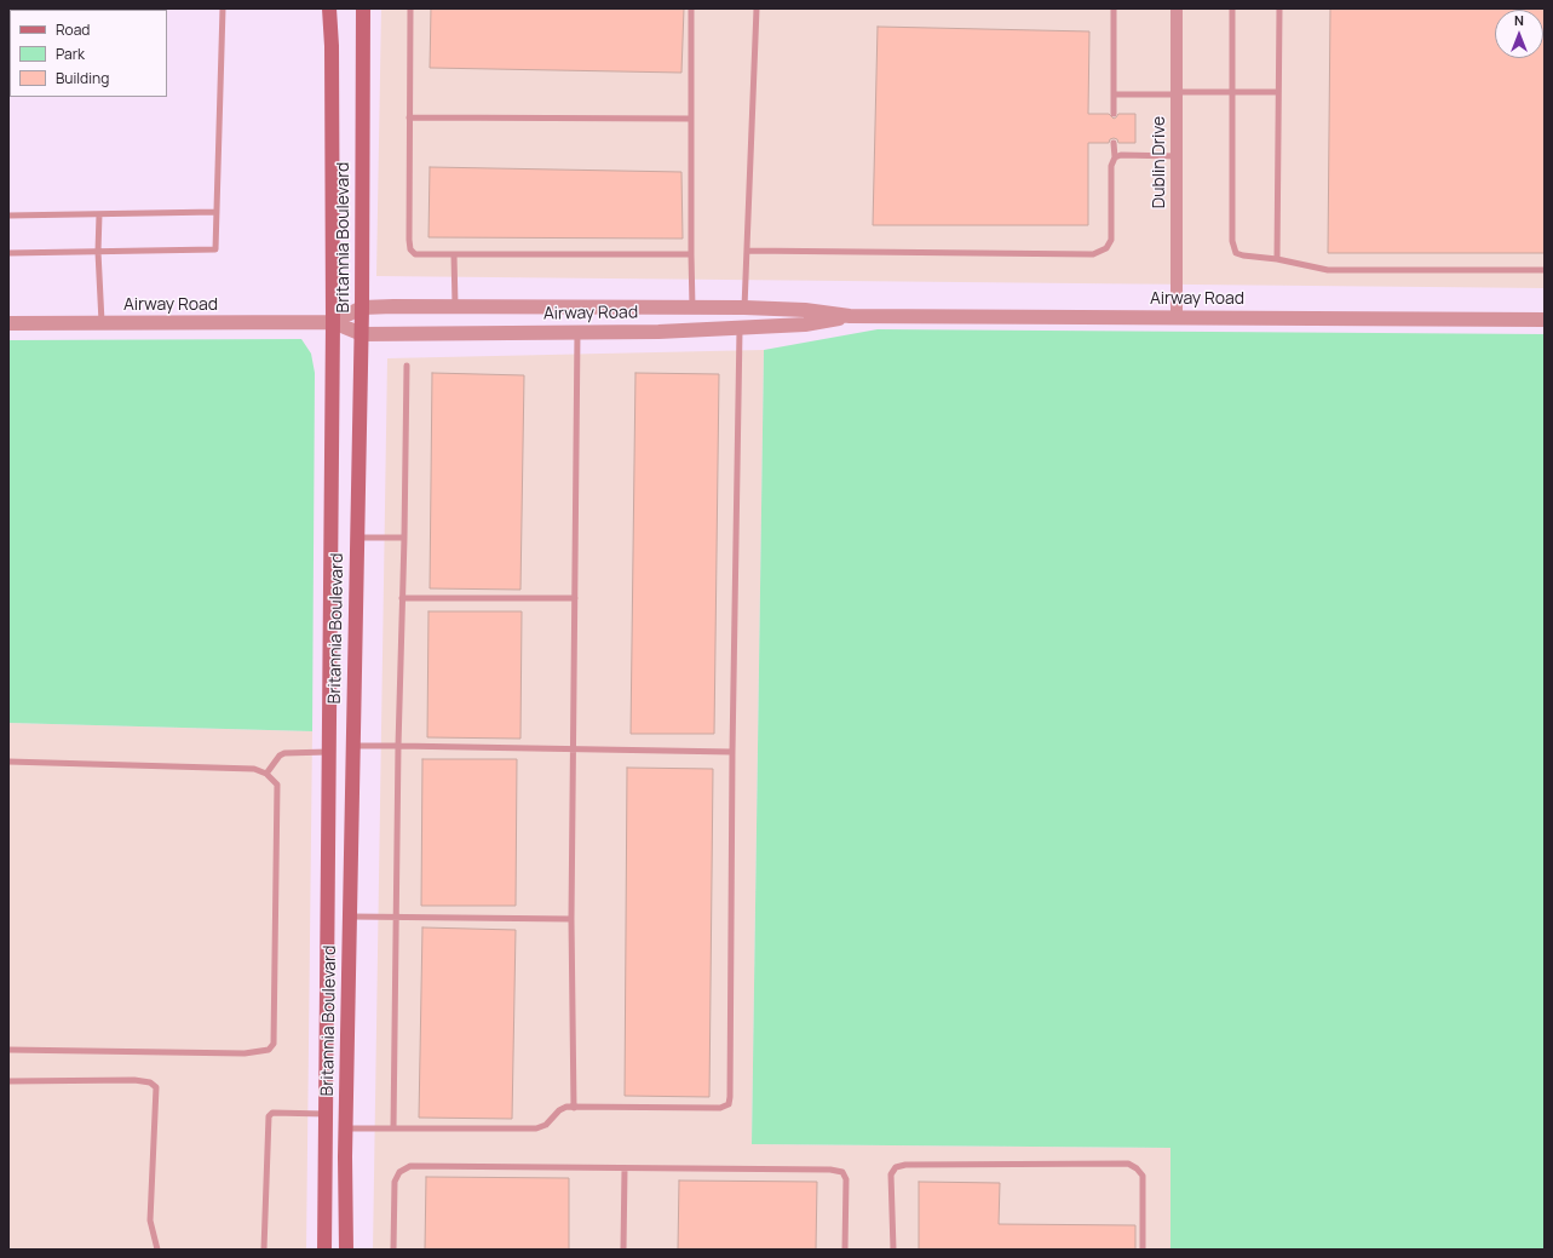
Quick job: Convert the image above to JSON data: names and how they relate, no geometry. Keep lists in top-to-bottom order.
{
  "streets": {
    "main road": ["Britannia Boulevard"],
    "street": ["Dublin Drive", "Airway Road"]
  },
  "crossings": [
    ["Dublin Drive", "Airway Road"],
    ["Britannia Boulevard", "Airway Road"]
  ],
  "legend": ["Road", "Park", "Building"],
  "north": "top"
}
